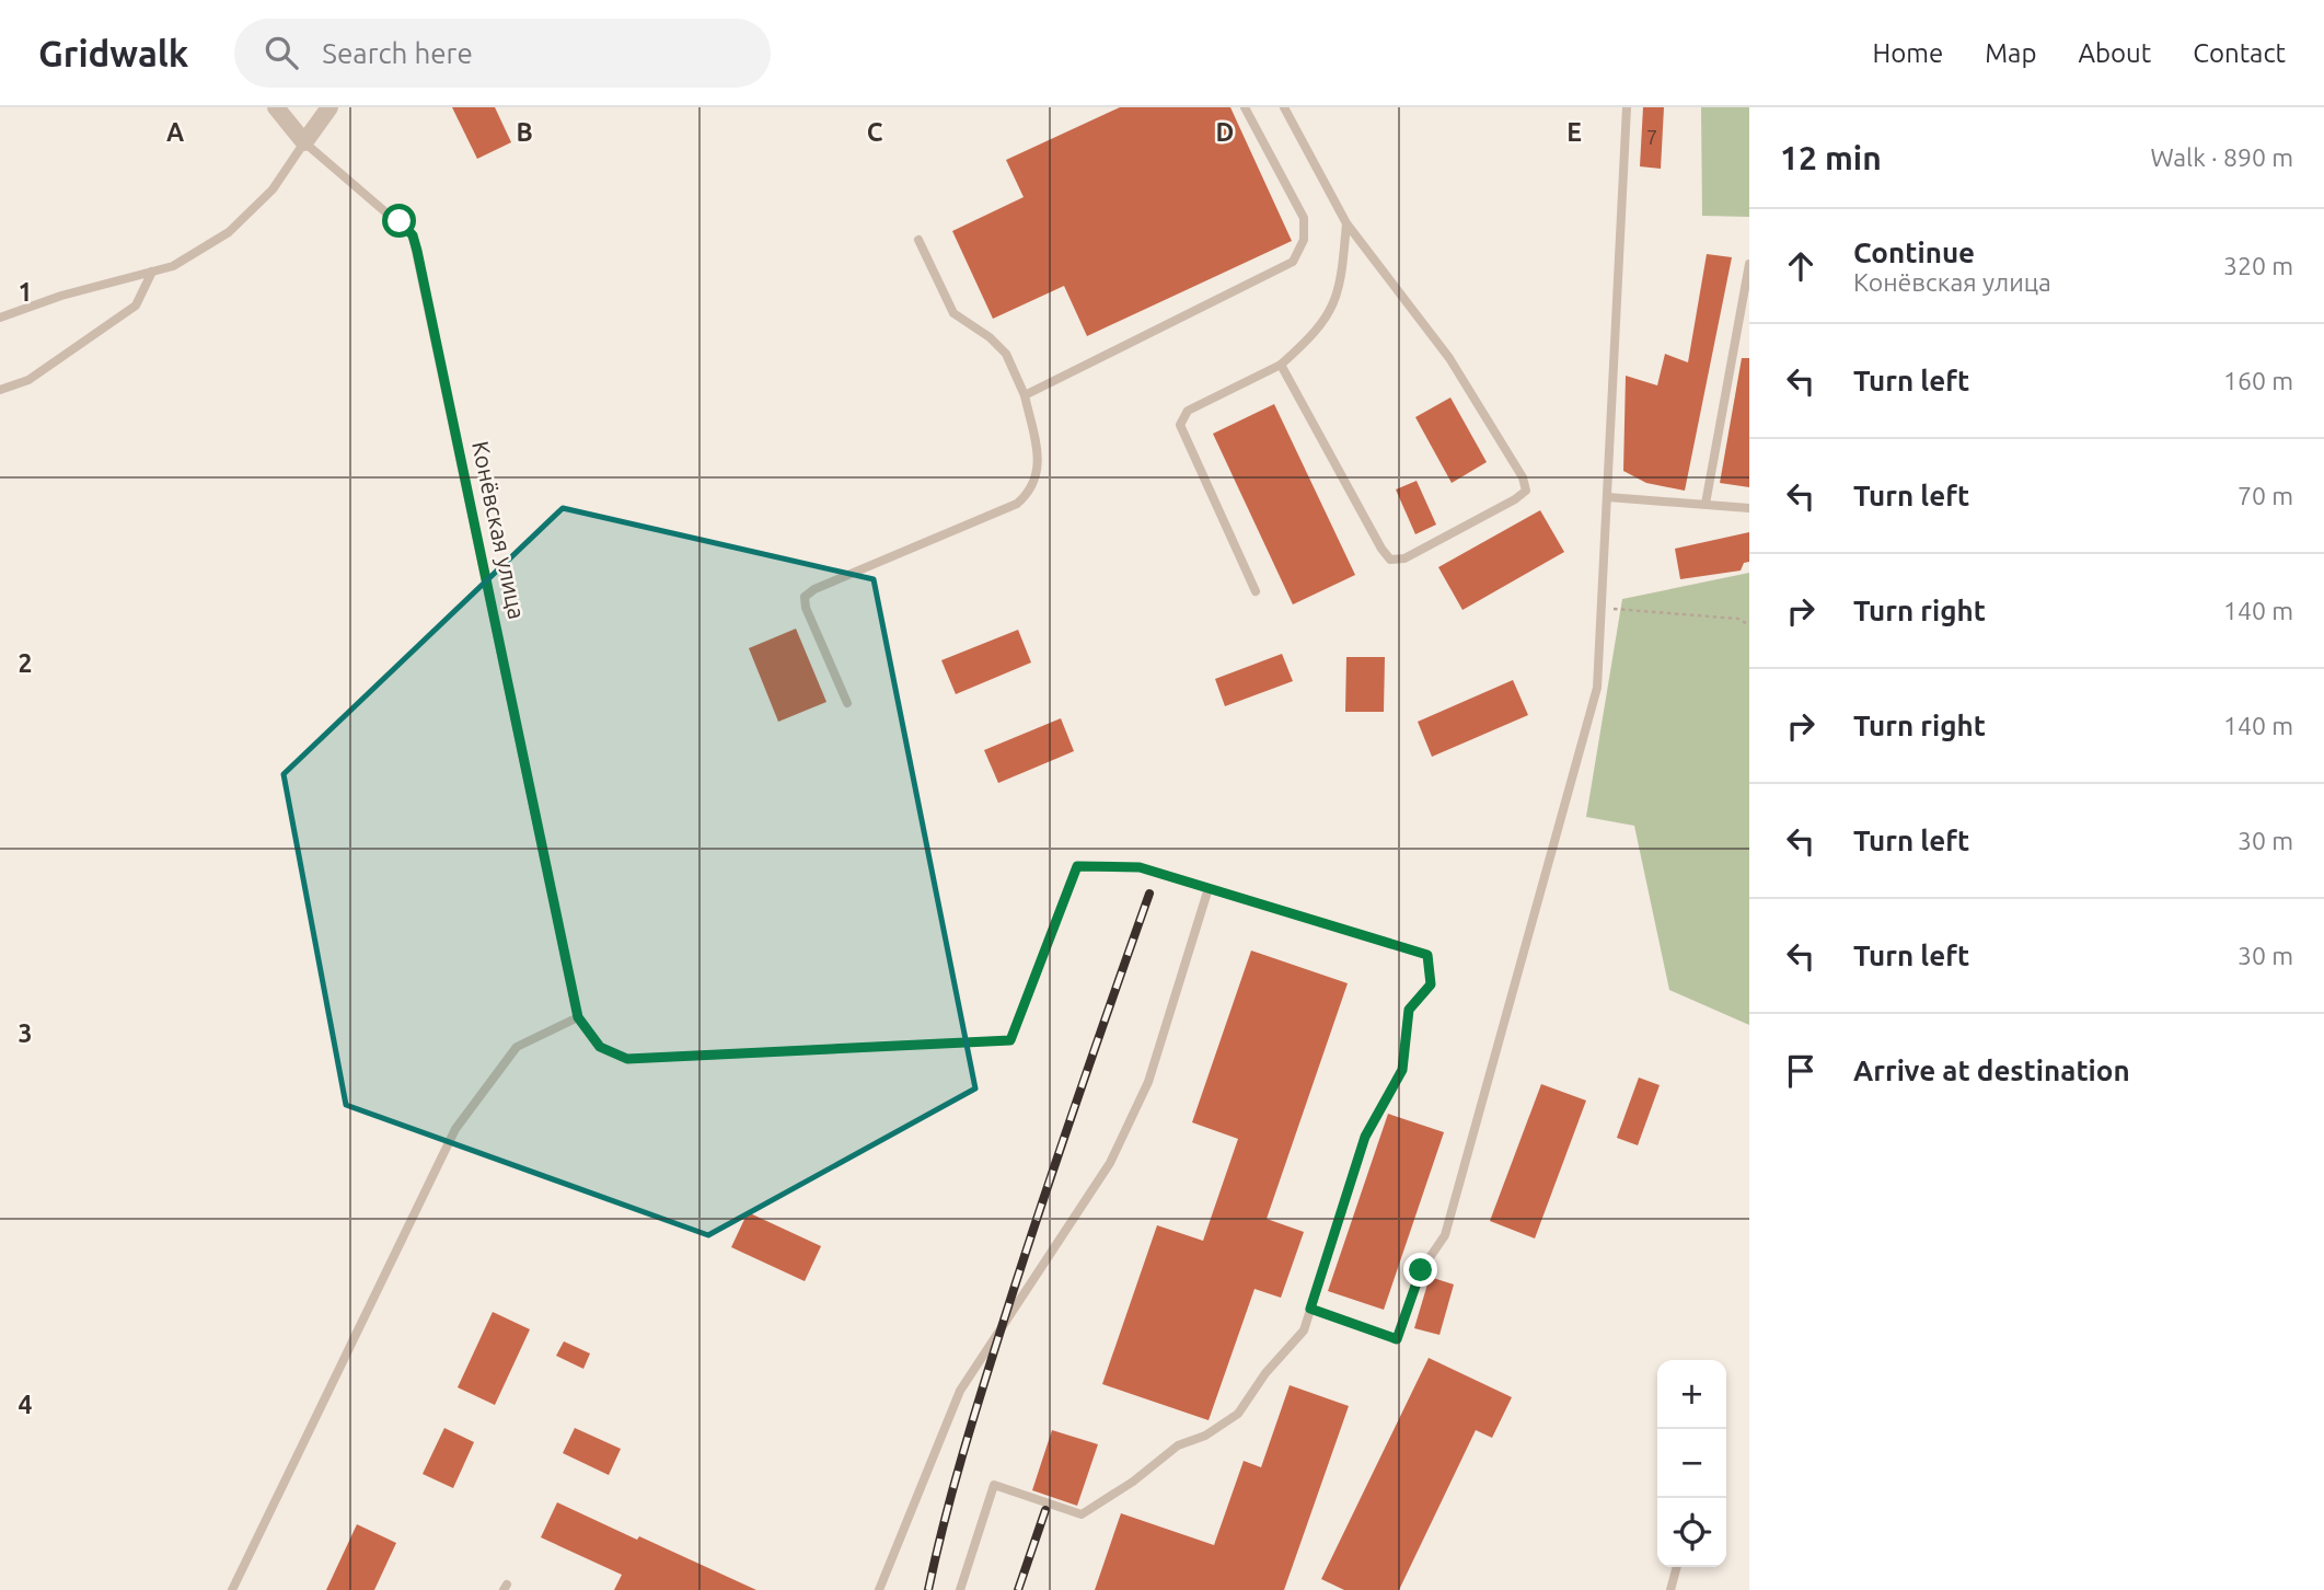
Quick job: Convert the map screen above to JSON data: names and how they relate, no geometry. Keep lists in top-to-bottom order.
{
  "streets": {
    "street": ["Конёвская улица"]
  },
  "house_numbers": ["7"],
  "page": {
    "header": "Gridwalk",
    "search": "Search here",
    "nav": [
      "Home",
      "Map",
      "About",
      "Contact"
    ],
    "heading": ["12 min", "Walk · 890 m"],
    "list": [
      ["Continue", "Конёвская улица", "320 m"],
      ["Turn left", "160 m"],
      ["Turn left", "70 m"],
      ["Turn right", "140 m"],
      ["Turn right", "140 m"],
      ["Turn left", "30 m"],
      ["Turn left", "30 m"],
      "Arrive at destination"
    ],
    "map_buttons": ["+", "−"]
  },
  "grid": {
    "columns": [
      "A",
      "B",
      "C",
      "D",
      "E"
    ],
    "rows": [
      "1",
      "2",
      "3",
      "4"
    ]
  }
}
